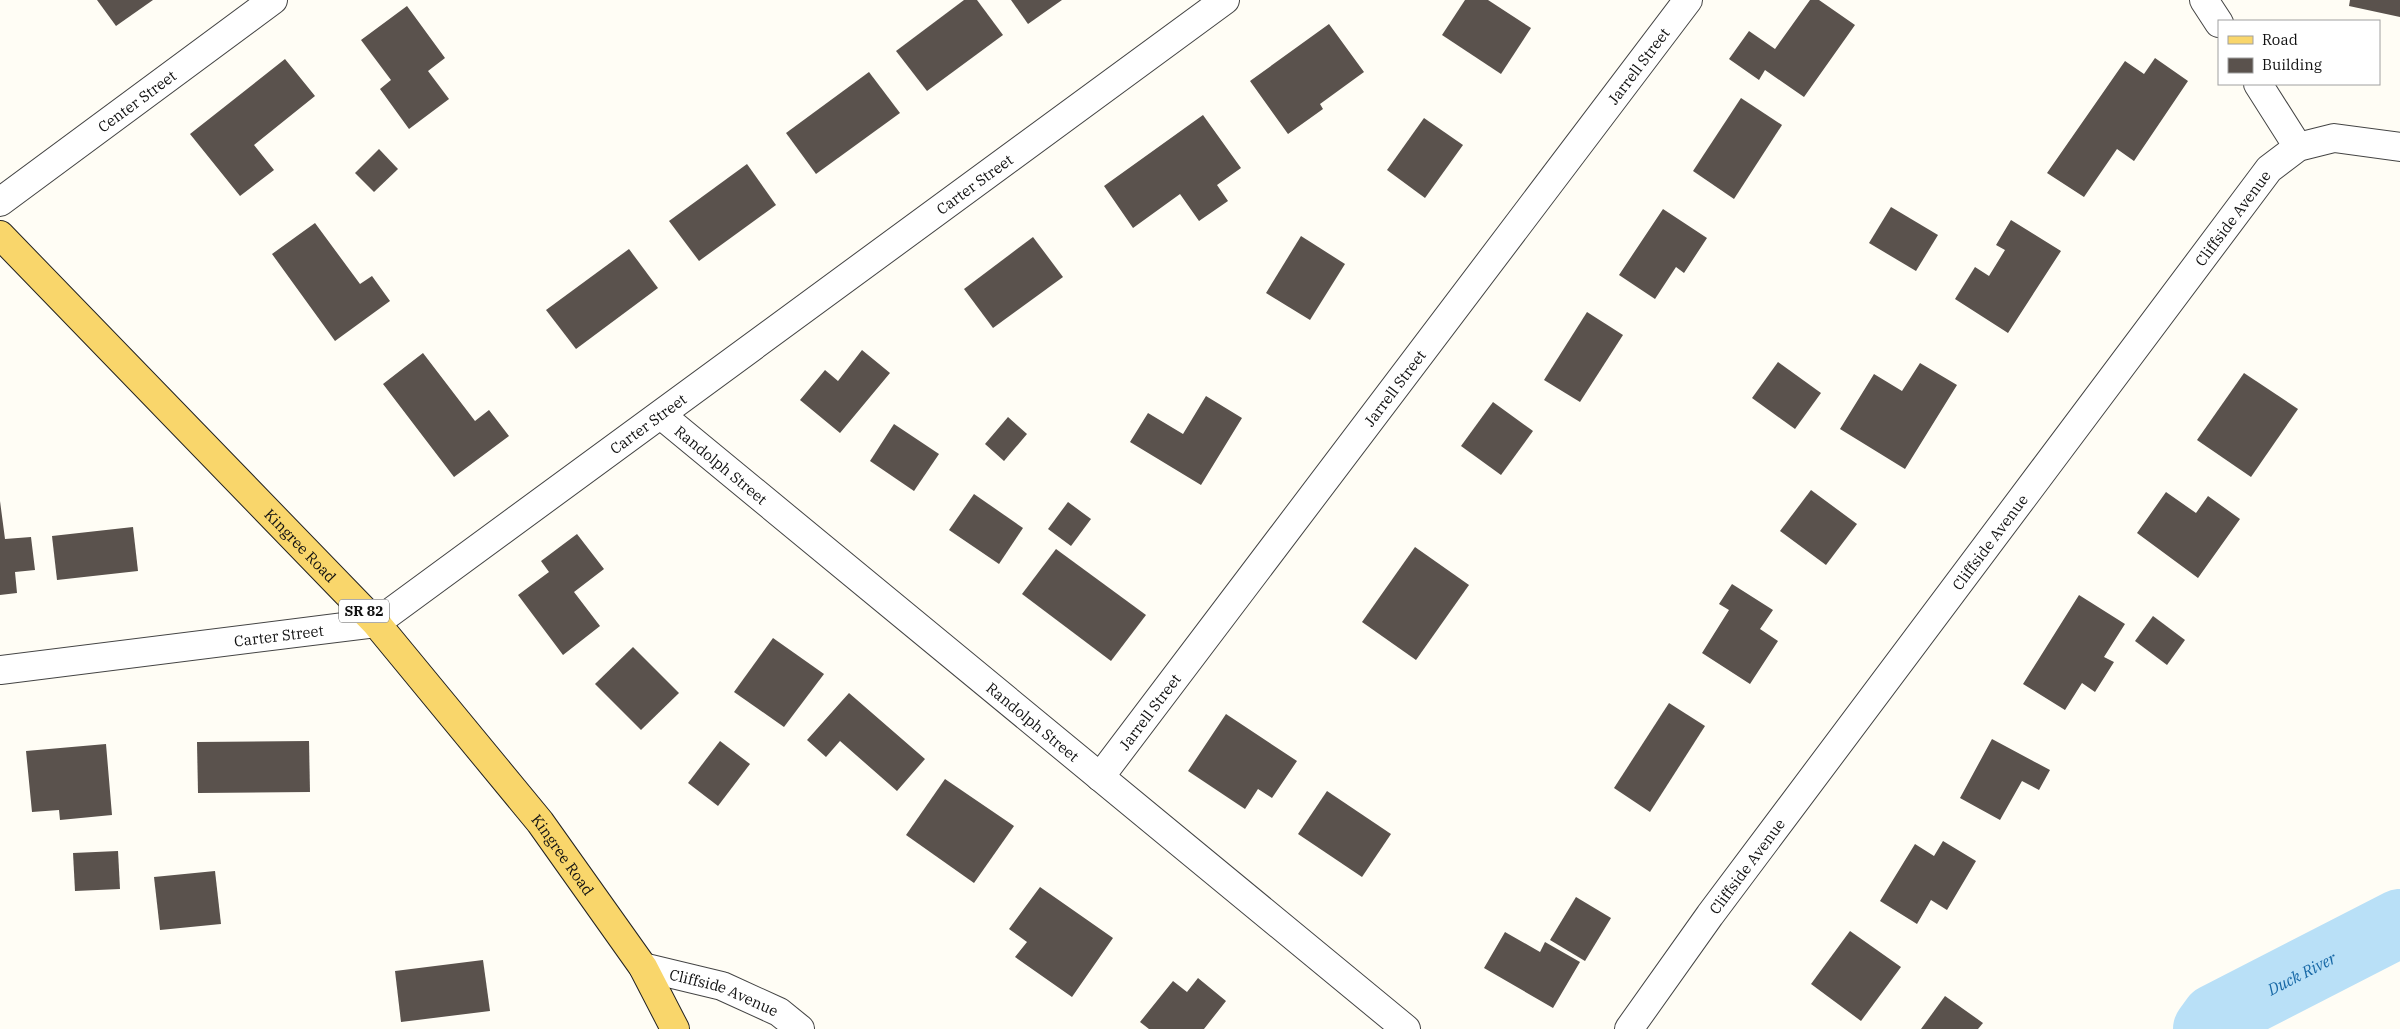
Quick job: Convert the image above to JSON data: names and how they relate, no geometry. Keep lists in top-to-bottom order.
{
  "streets": {
    "main road": ["Kingree Road", "SR 82"],
    "street": [
      "Jarrell Street",
      "Center Street",
      "Carter Street",
      "Cliffside Avenue",
      "Randolph Street"
    ]
  },
  "crossings": [
    ["Jarrell Street", "Randolph Street"],
    ["Carter Street", "Randolph Street"],
    ["Carter Street", "Kingree Road"],
    ["Cliffside Avenue", "Kingree Road"]
  ],
  "water": ["Duck River"],
  "legend": ["Road", "Building"]
}
